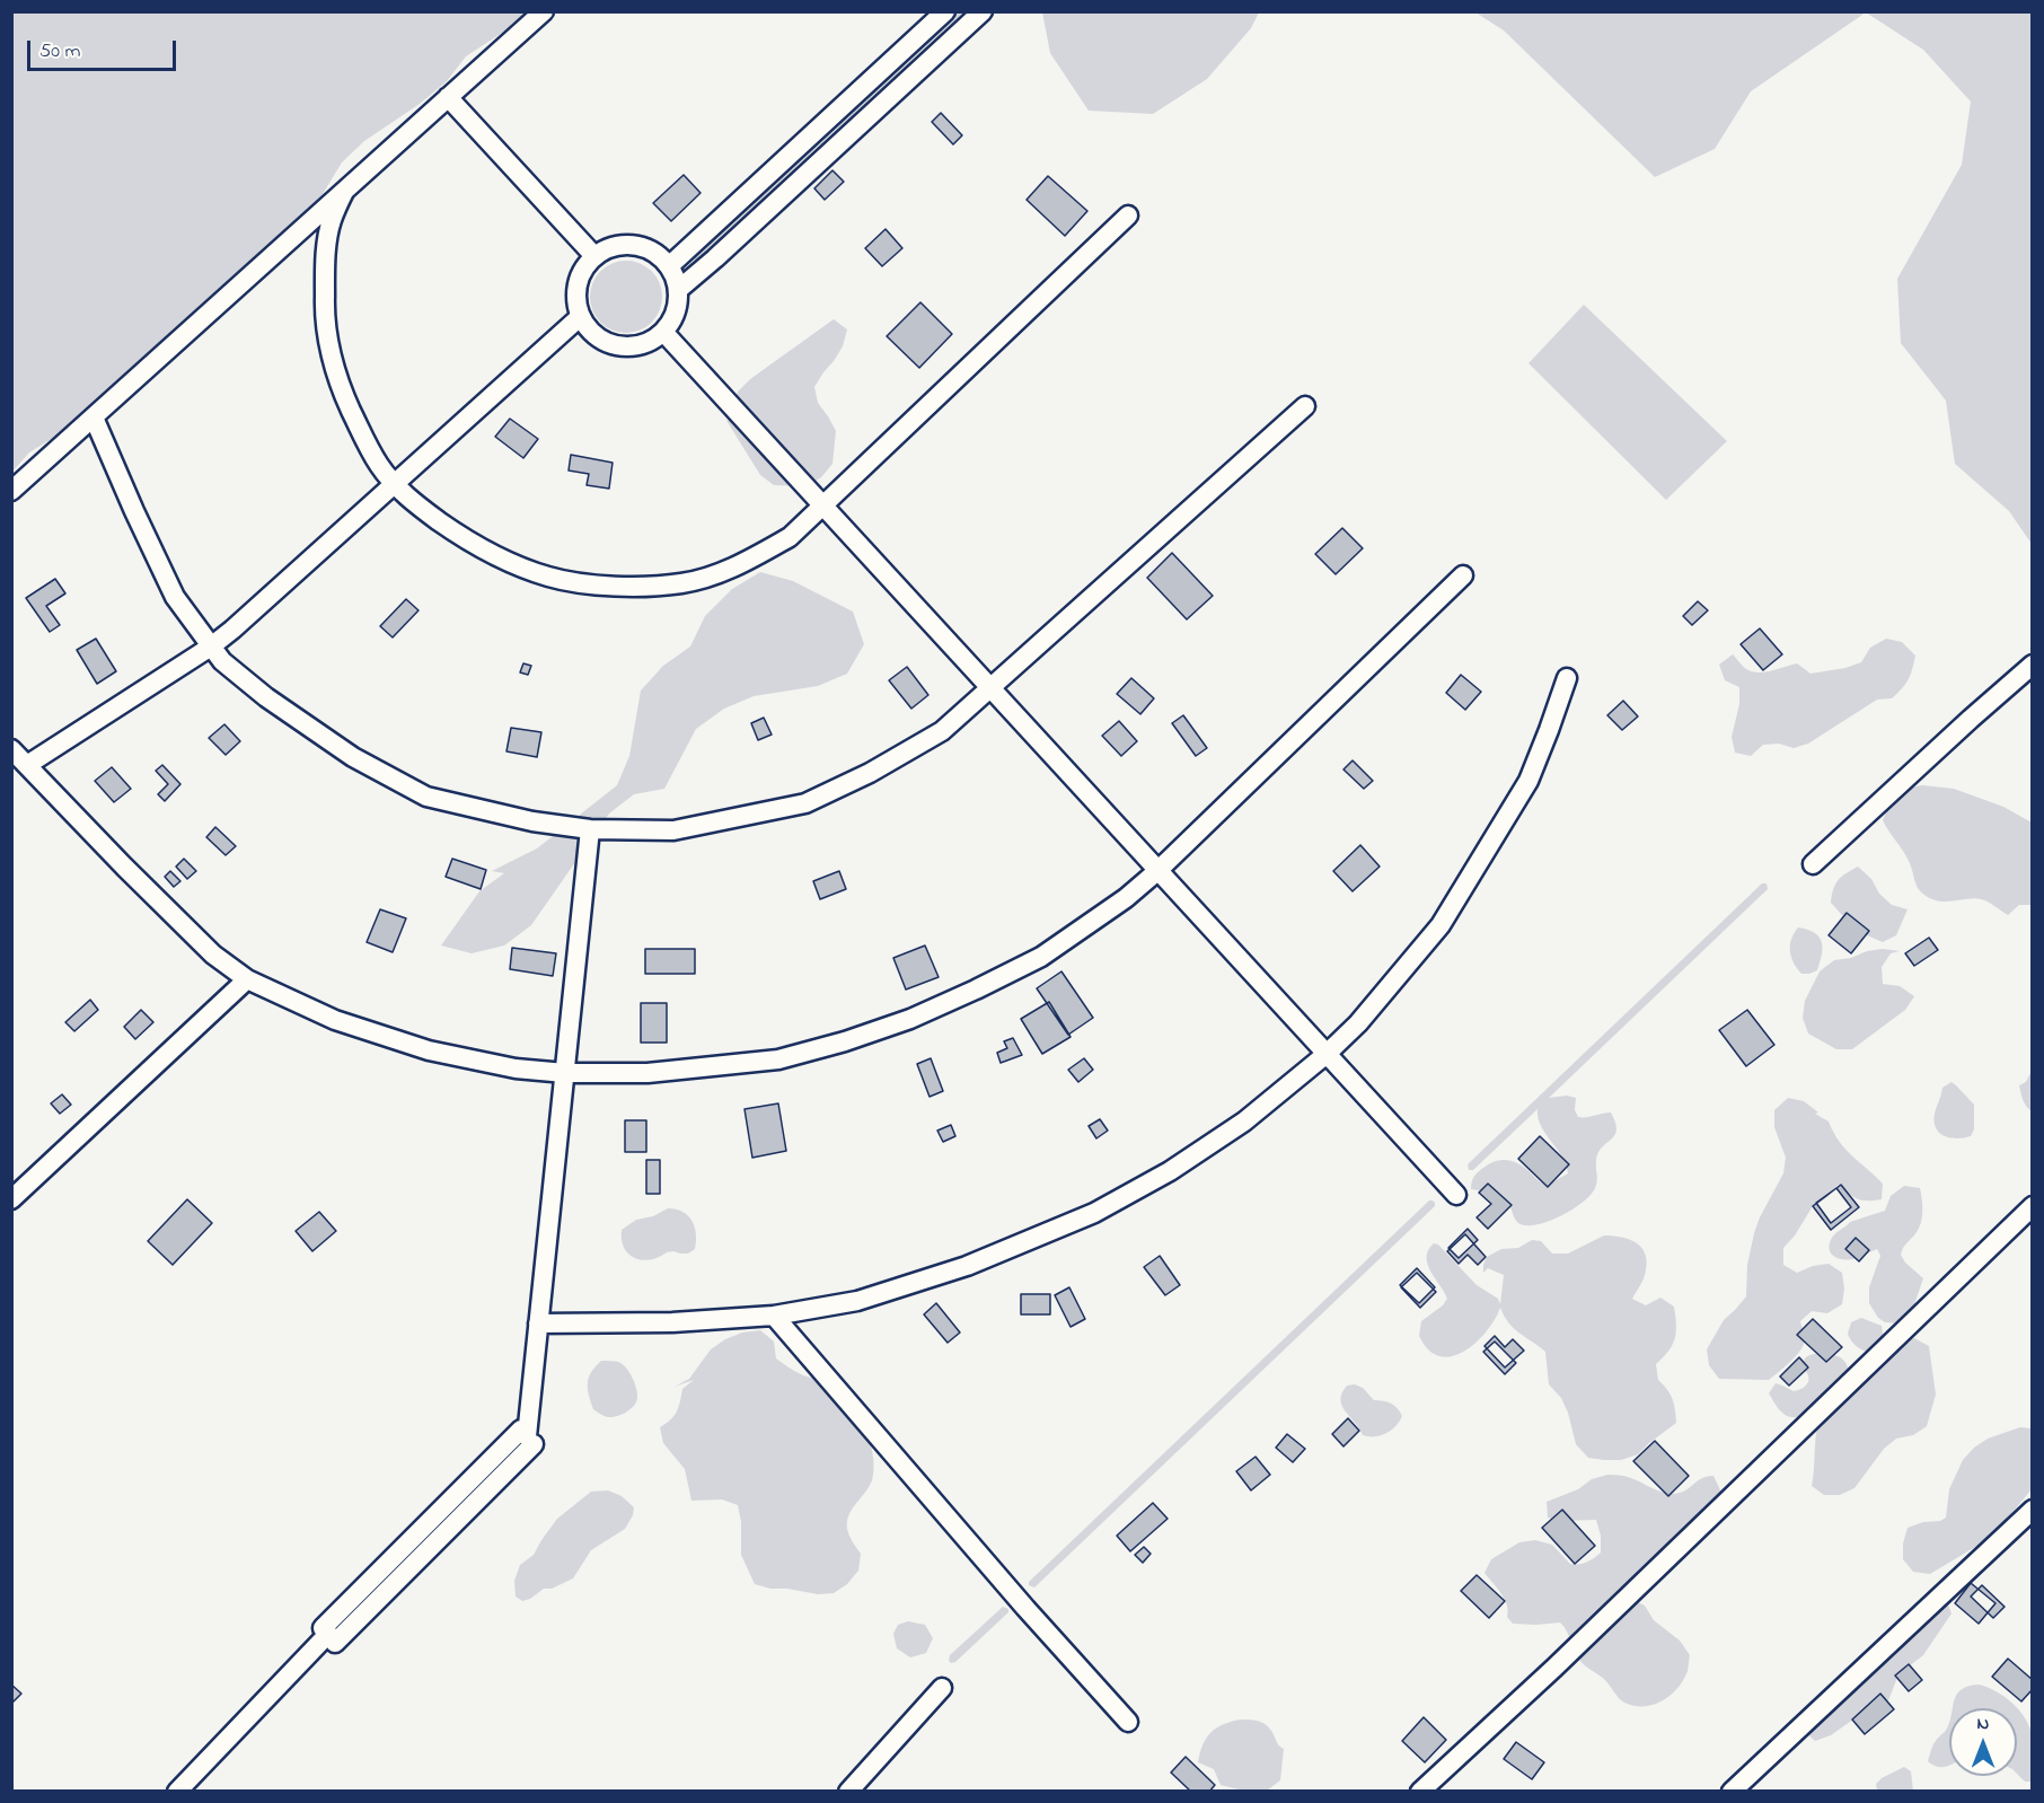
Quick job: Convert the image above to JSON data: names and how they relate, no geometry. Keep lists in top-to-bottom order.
{
  "scale_bar": "50 m",
  "north": "top"
}
